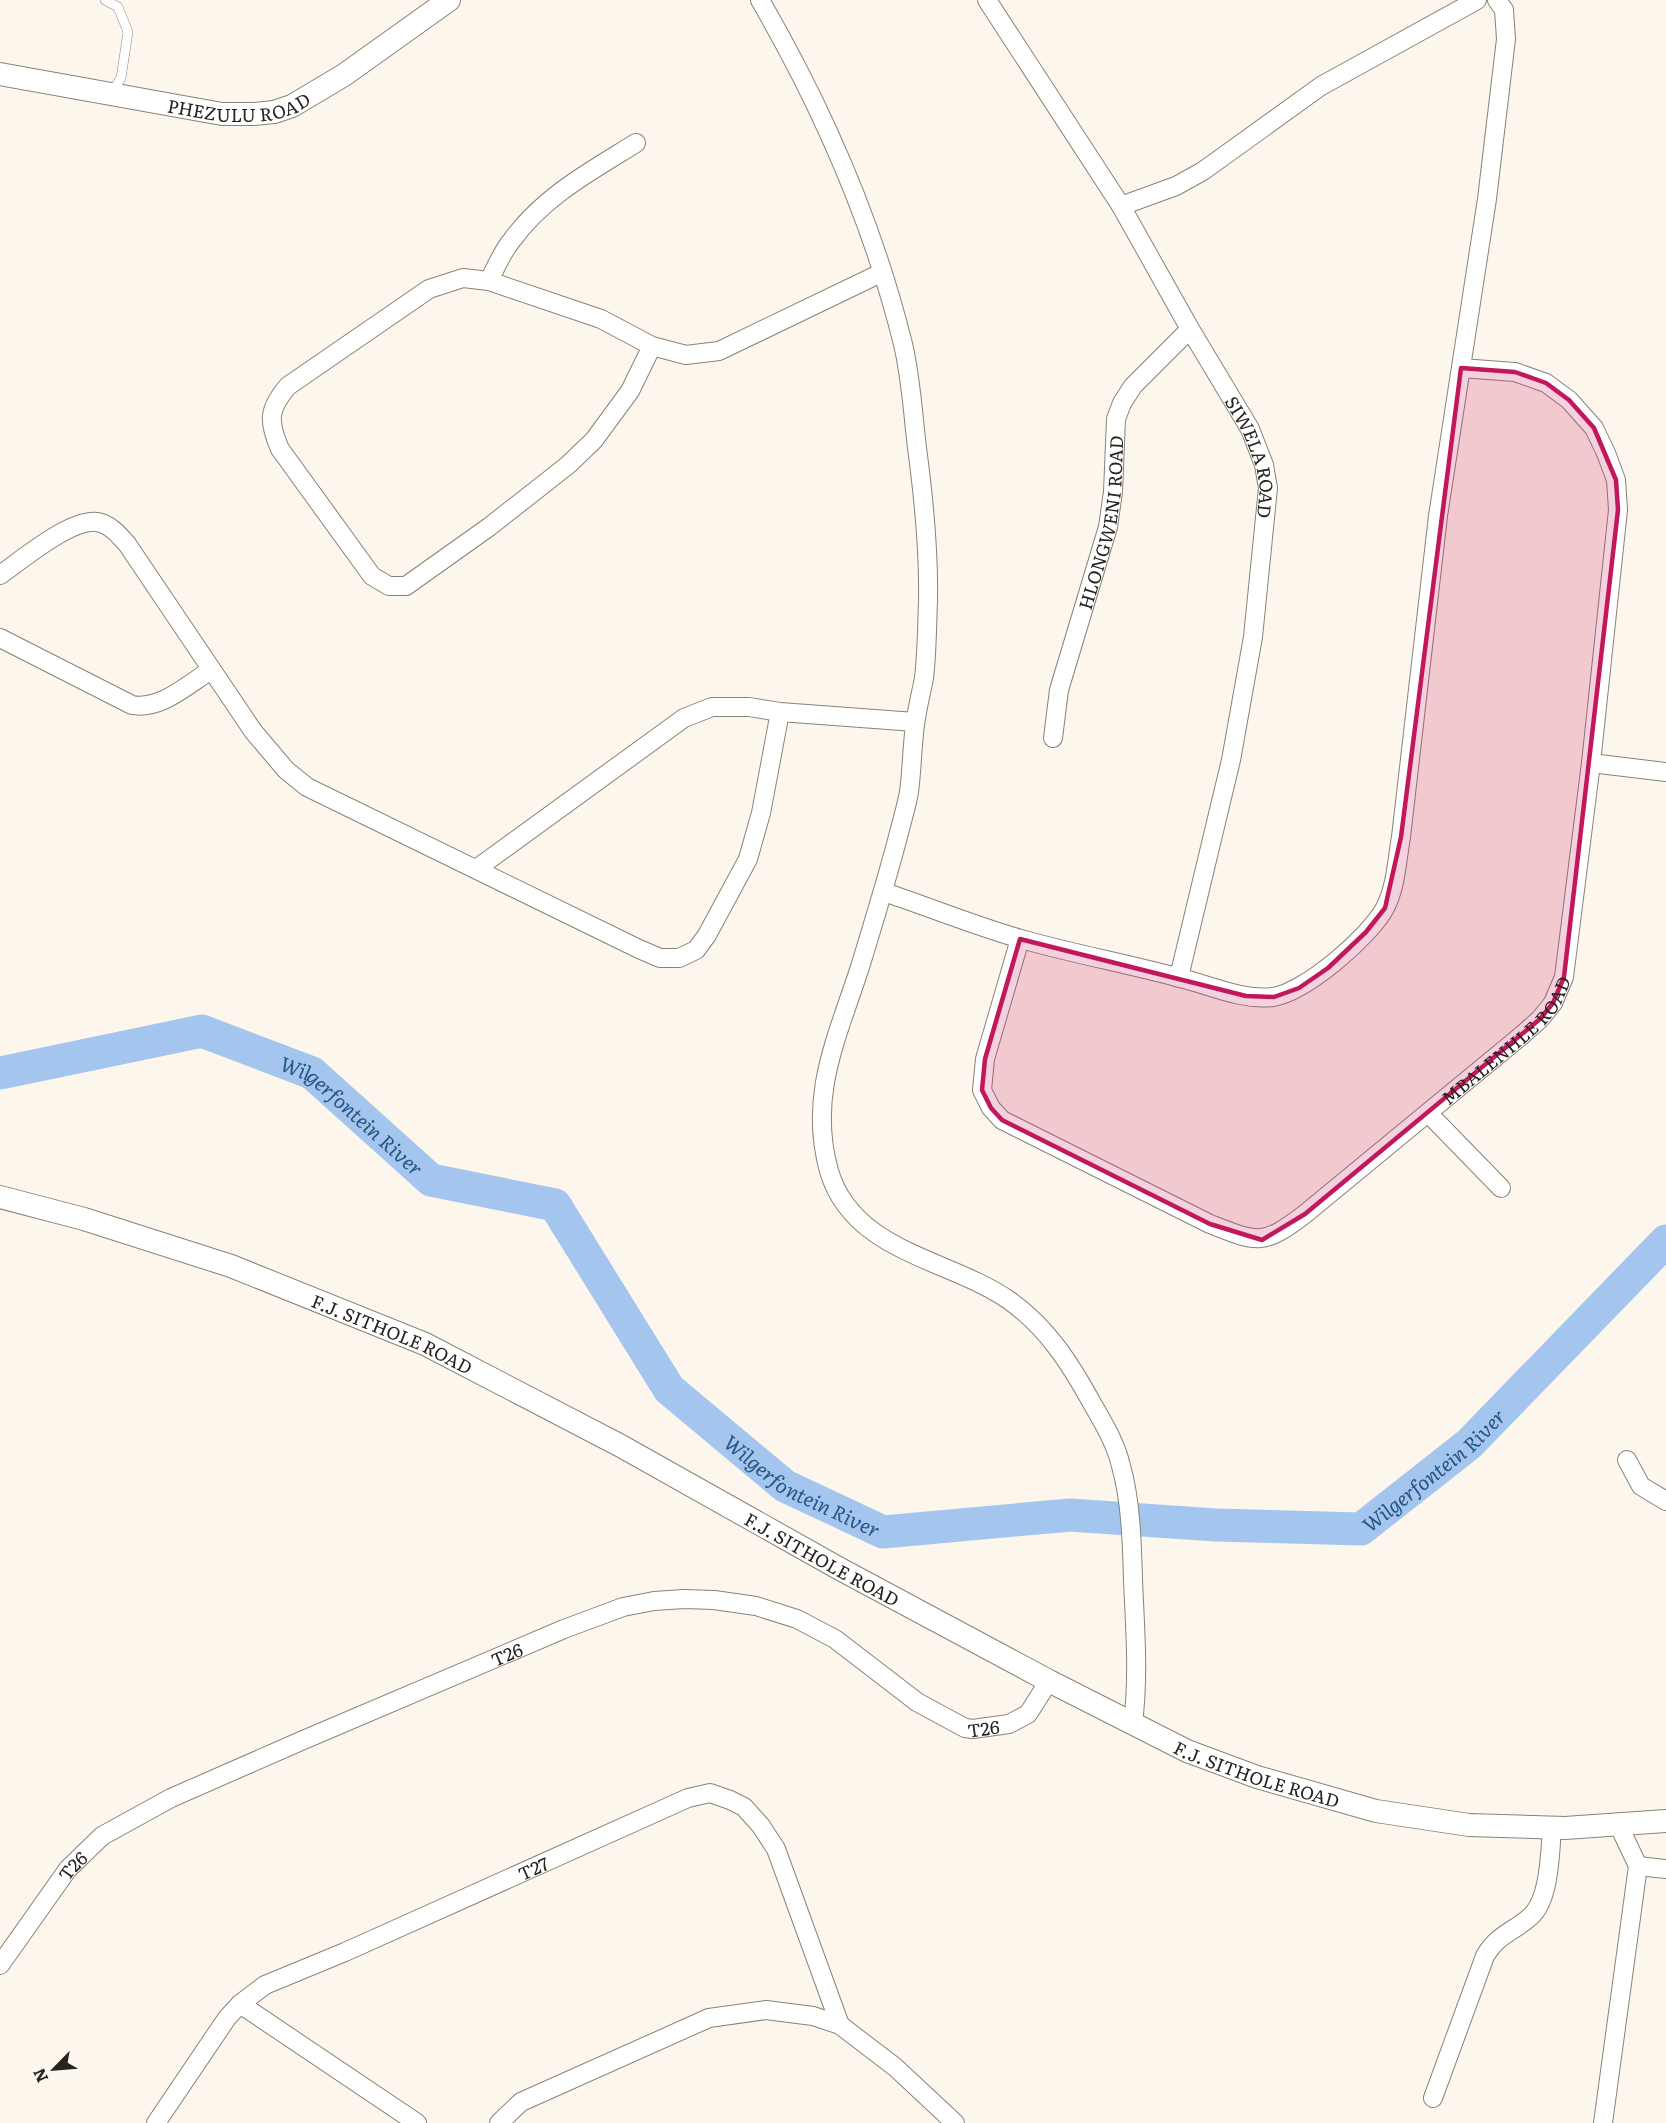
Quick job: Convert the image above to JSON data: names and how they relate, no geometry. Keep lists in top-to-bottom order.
{
  "streets": {
    "street": [
      "PHEZULU ROAD",
      "SIWELA ROAD",
      "HLONGWENI ROAD",
      "MBALENHLE ROAD",
      "F.J. SITHOLE ROAD",
      "T26",
      "T27"
    ]
  },
  "crossings": [
    ["SIWELA ROAD", "HLONGWENI ROAD"],
    ["F.J. SITHOLE ROAD", "T26"]
  ],
  "water": ["Wilgerfontein River"],
  "north": "bottom left"
}
